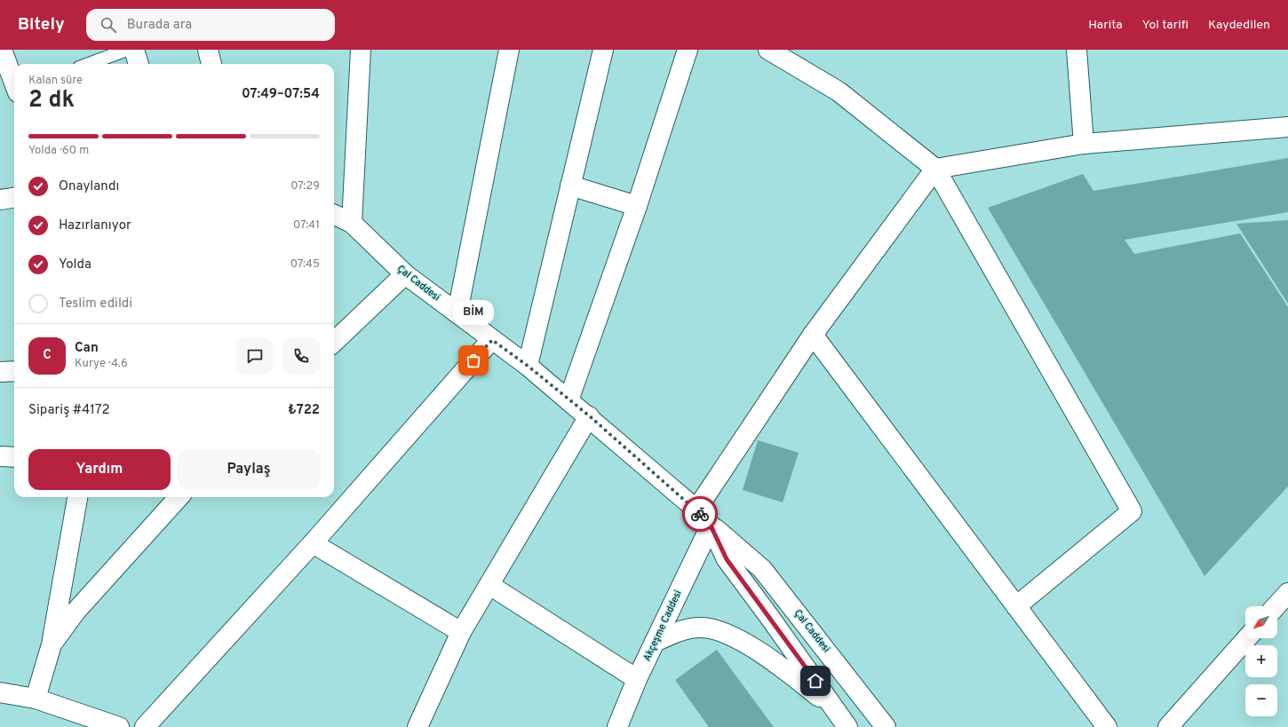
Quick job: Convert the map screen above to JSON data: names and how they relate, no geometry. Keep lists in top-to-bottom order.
{
  "streets": {
    "street": ["Çal Caddesi", "Akçeşme Caddesi"]
  },
  "crossings": [
    ["Çal Caddesi", "Akçeşme Caddesi"]
  ],
  "places": ["BİM"],
  "north": "bottom left",
  "page": {
    "header": "Bitely",
    "search": "Burada ara",
    "nav": ["Harita", "Yol tarifi", "Kaydedilen"],
    "heading": ["2 dk", "Kalan süre", "07:49–07:54"],
    "panel": [
      "Can",
      "Kurye · 4.6",
      "Sipariş #4172",
      "₺722"
    ],
    "bar": "Yolda · 60 m",
    "list": [
      ["Onaylandı", "07:29"],
      ["Hazırlanıyor", "07:41"],
      ["Yolda", "07:45"],
      "Teslim edildi"
    ],
    "bubble": "BİM",
    "round": "C",
    "buttons": ["Yardım", "Paylaş"],
    "map_buttons": ["+", "−"]
  }
}
